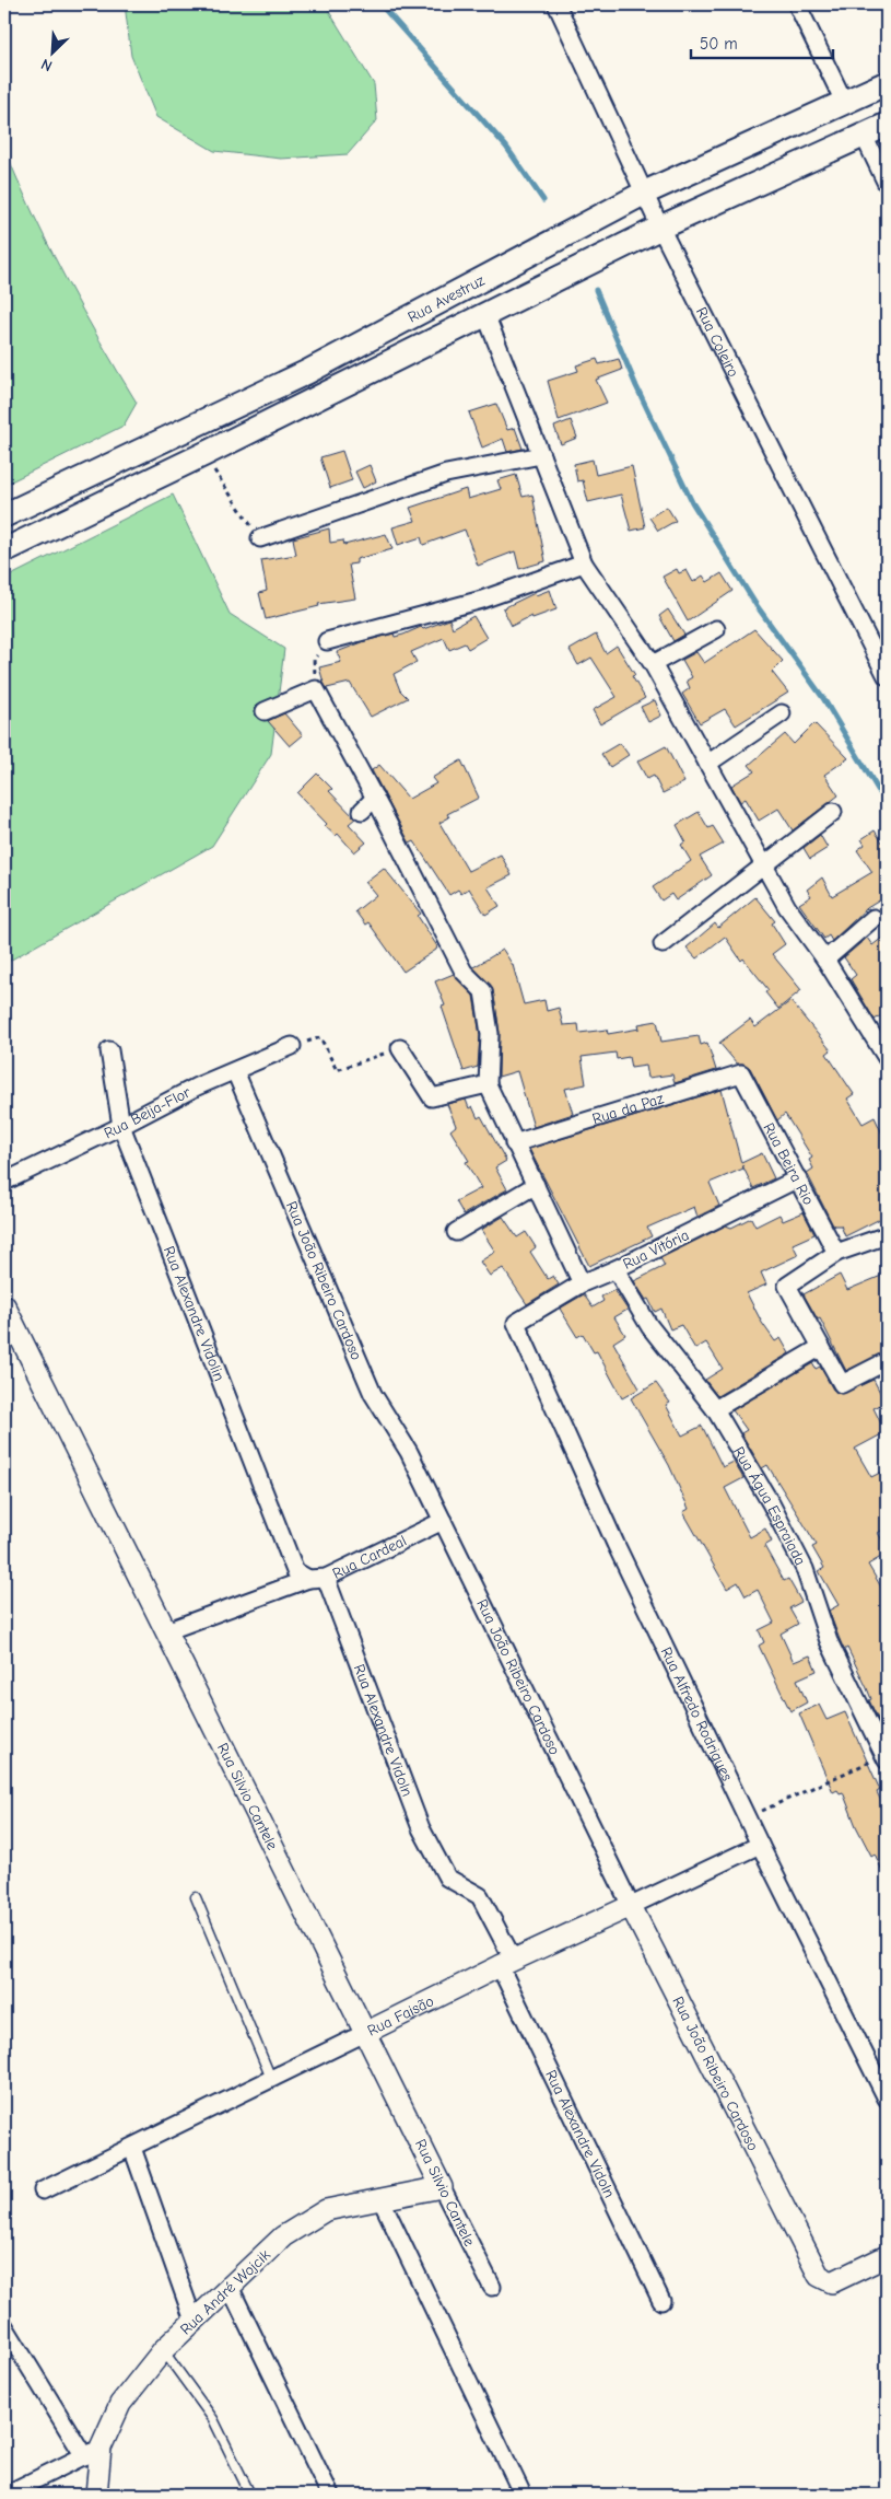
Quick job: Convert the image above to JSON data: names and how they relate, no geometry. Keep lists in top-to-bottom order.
{
  "streets": {
    "main road": ["Rua Avestruz"],
    "street": [
      "Rua Coleiro",
      "Rua da Paz",
      "Rua Beija-Flor",
      "Rua Beira Rio",
      "Rua Vitória",
      "Rua João Ribeiro Cardoso",
      "Rua Alexandre Vidolin",
      "Rua Água Espraiada",
      "Rua Cardeal",
      "Rua Alfredo Rodrigues",
      "Rua Alexandre Vidoln",
      "Rua Silvio Cantele",
      "Rua Faisão",
      "Rua André Wojcik"
    ]
  },
  "crossings": [
    ["Rua Avestruz", "Rua Coleiro"],
    ["Rua da Paz", "Rua Beira Rio"],
    ["Rua Beija-Flor", "Rua João Ribeiro Cardoso"],
    ["Rua Beija-Flor", "Rua Alexandre Vidolin"],
    ["Rua Beira Rio", "Rua Vitória"],
    ["Rua Vitória", "Rua Água Espraiada"],
    ["Rua Vitória", "Rua Alfredo Rodrigues"],
    ["Rua João Ribeiro Cardoso", "Rua Cardeal"],
    ["Rua João Ribeiro Cardoso", "Rua Faisão"],
    ["Rua Alexandre Vidolin", "Rua Cardeal"],
    ["Rua Cardeal", "Rua Alexandre Vidoln"],
    ["Rua Cardeal", "Rua Silvio Cantele"],
    ["Rua Alfredo Rodrigues", "Rua Faisão"],
    ["Rua Alexandre Vidoln", "Rua Faisão"],
    ["Rua Silvio Cantele", "Rua Faisão"],
    ["Rua Silvio Cantele", "Rua André Wojcik"]
  ],
  "scale_bar": "50 m",
  "north": "bottom left"
}
